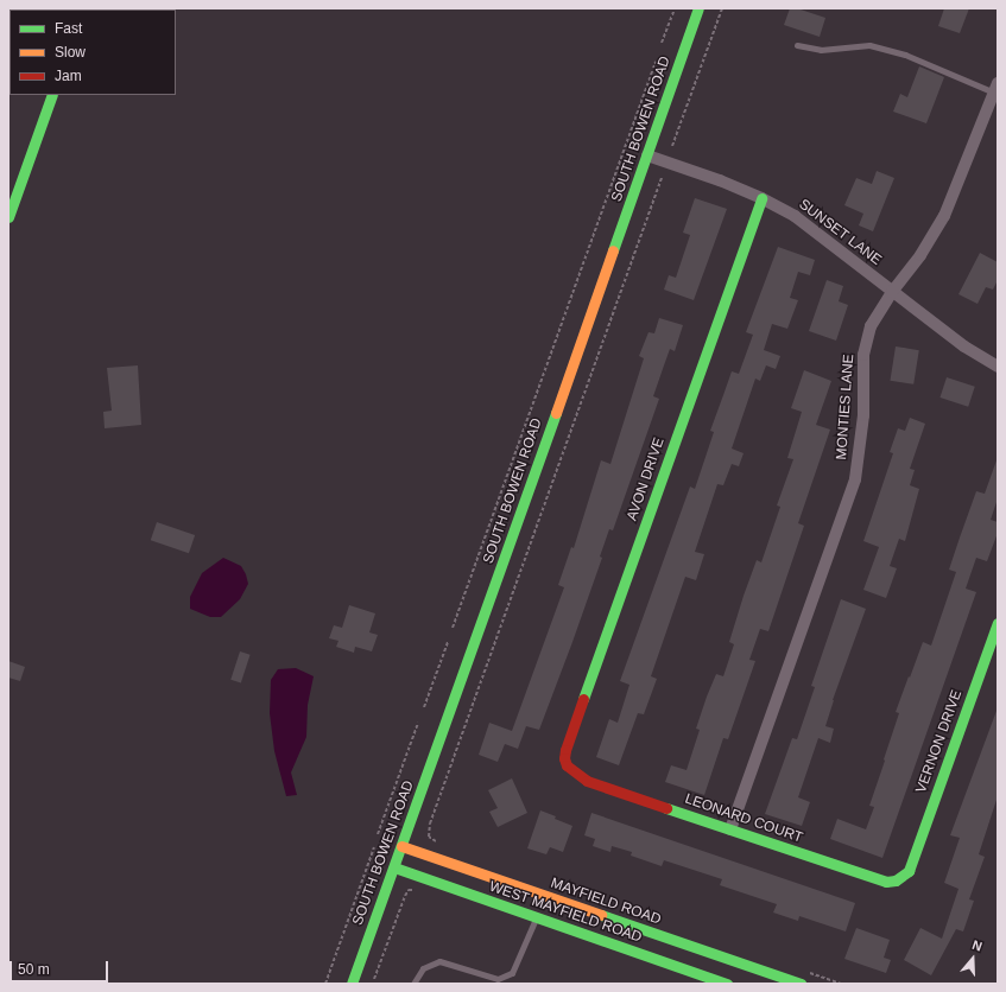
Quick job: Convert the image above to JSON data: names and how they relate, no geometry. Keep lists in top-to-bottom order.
{
  "streets": {
    "main road": [
      "SOUTH BOWEN ROAD",
      "AVON DRIVE",
      "VERNON DRIVE",
      "LEONARD COURT",
      "MAYFIELD ROAD",
      "WEST MAYFIELD ROAD"
    ],
    "street": ["SUNSET LANE", "MONTIES LANE"]
  },
  "crossings": [
    ["SOUTH BOWEN ROAD", "SUNSET LANE"],
    ["SOUTH BOWEN ROAD", "MAYFIELD ROAD"],
    ["SOUTH BOWEN ROAD", "WEST MAYFIELD ROAD"],
    ["SUNSET LANE", "MONTIES LANE"],
    ["SUNSET LANE", "AVON DRIVE"],
    ["MONTIES LANE", "LEONARD COURT"],
    ["AVON DRIVE", "LEONARD COURT"],
    ["VERNON DRIVE", "LEONARD COURT"]
  ],
  "legend": ["Fast", "Slow", "Jam"],
  "scale_bar": "50 m",
  "north": "top"
}
